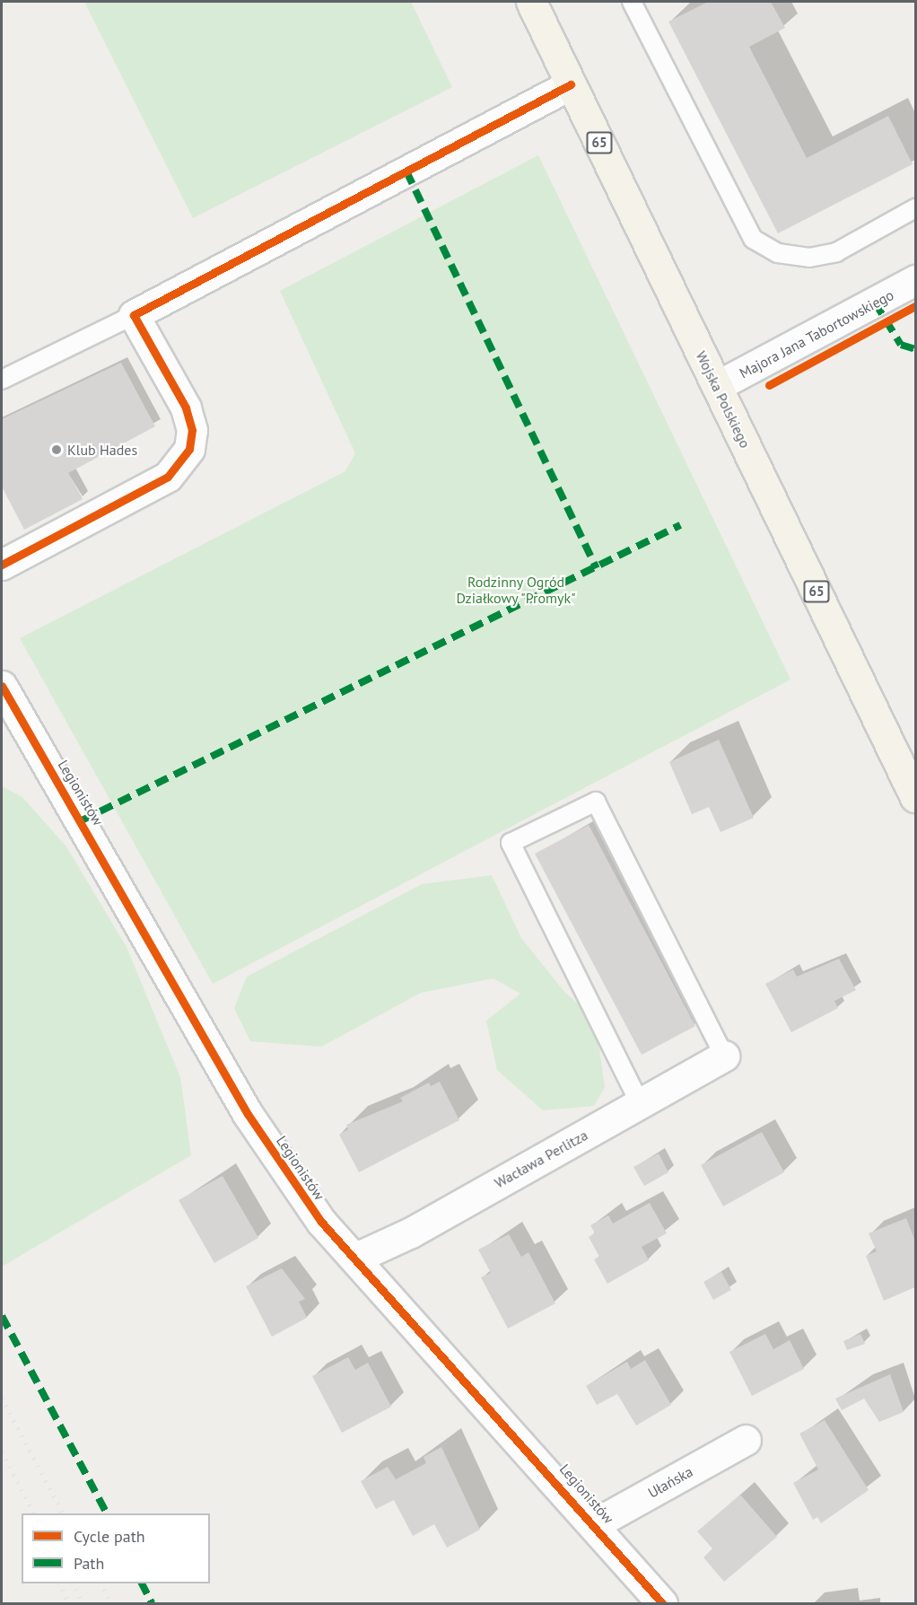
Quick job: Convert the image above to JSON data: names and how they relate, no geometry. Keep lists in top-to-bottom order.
{
  "streets": {
    "main road": ["65", "Wojska Polskiego"],
    "street": [
      "Majora Jana Tabortowskiego",
      "Legionistów",
      "Wacława Perlitza",
      "Ułańska"
    ]
  },
  "crossings": [
    ["Majora Jana Tabortowskiego", "Wojska Polskiego"],
    ["Legionistów", "Wacława Perlitza"],
    ["Legionistów", "Ułańska"]
  ],
  "parks": ["Rodzinny Ogród Działkowy \"Promyk\""],
  "places": ["Klub Hades"],
  "legend": ["Cycle path", "Path"]
}
